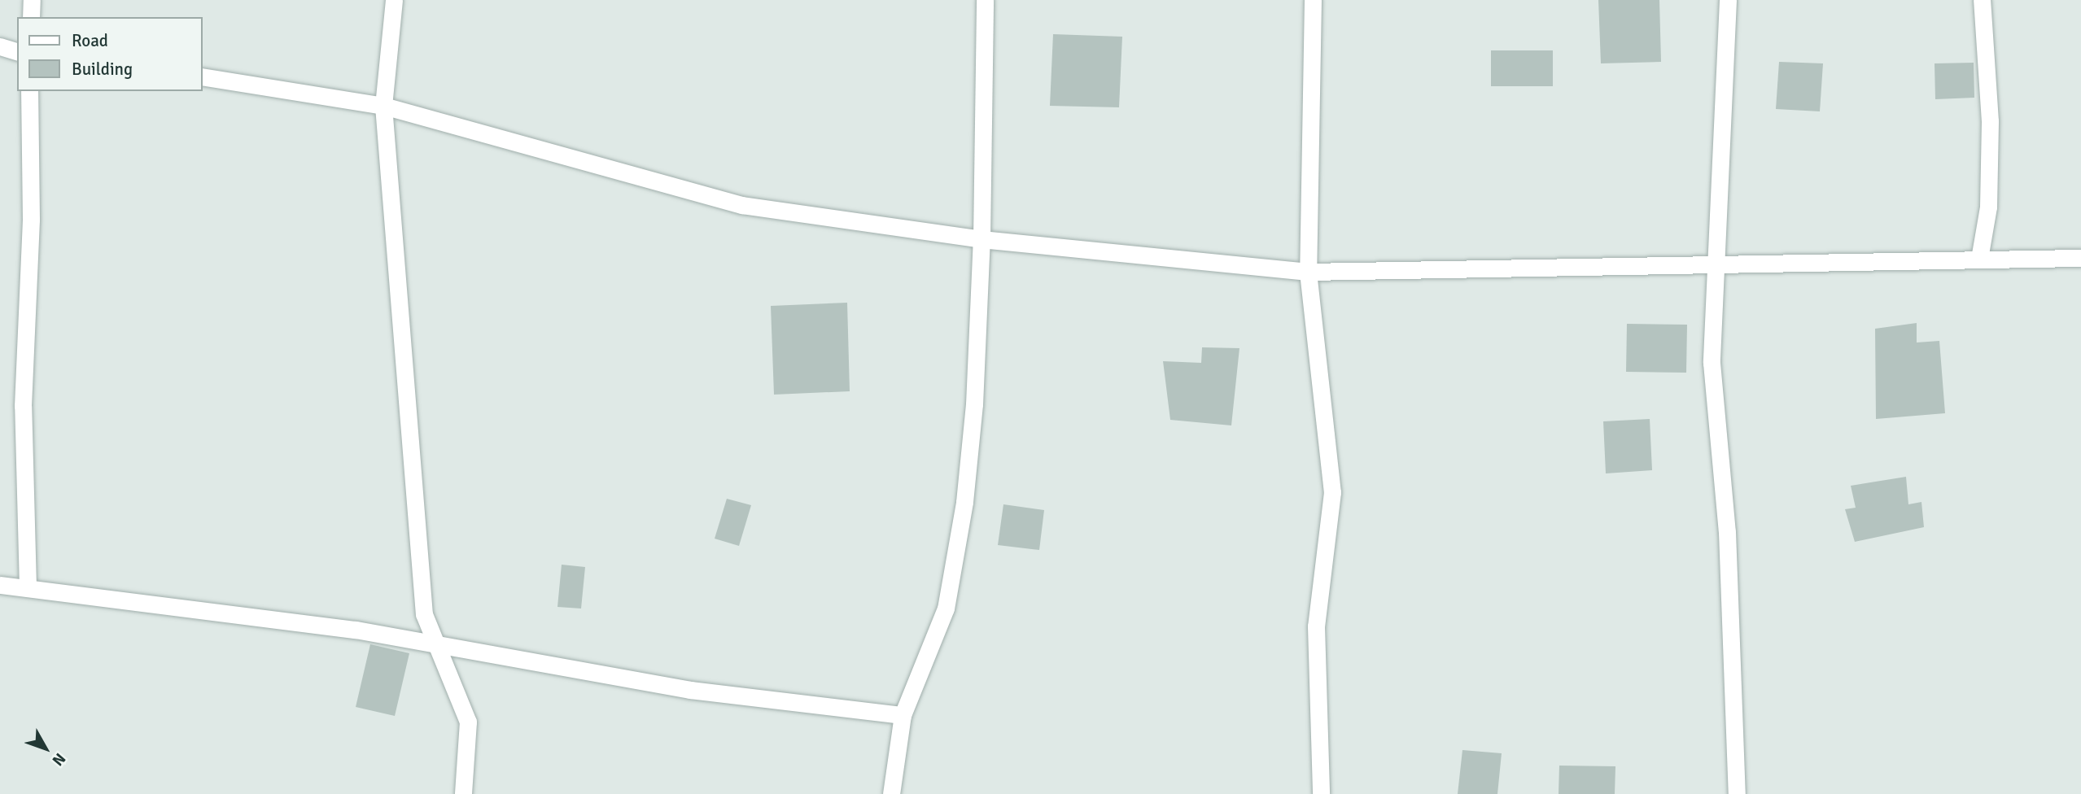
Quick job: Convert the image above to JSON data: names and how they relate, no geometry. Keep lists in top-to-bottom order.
{
  "legend": ["Road", "Building"],
  "north": "bottom right"
}
